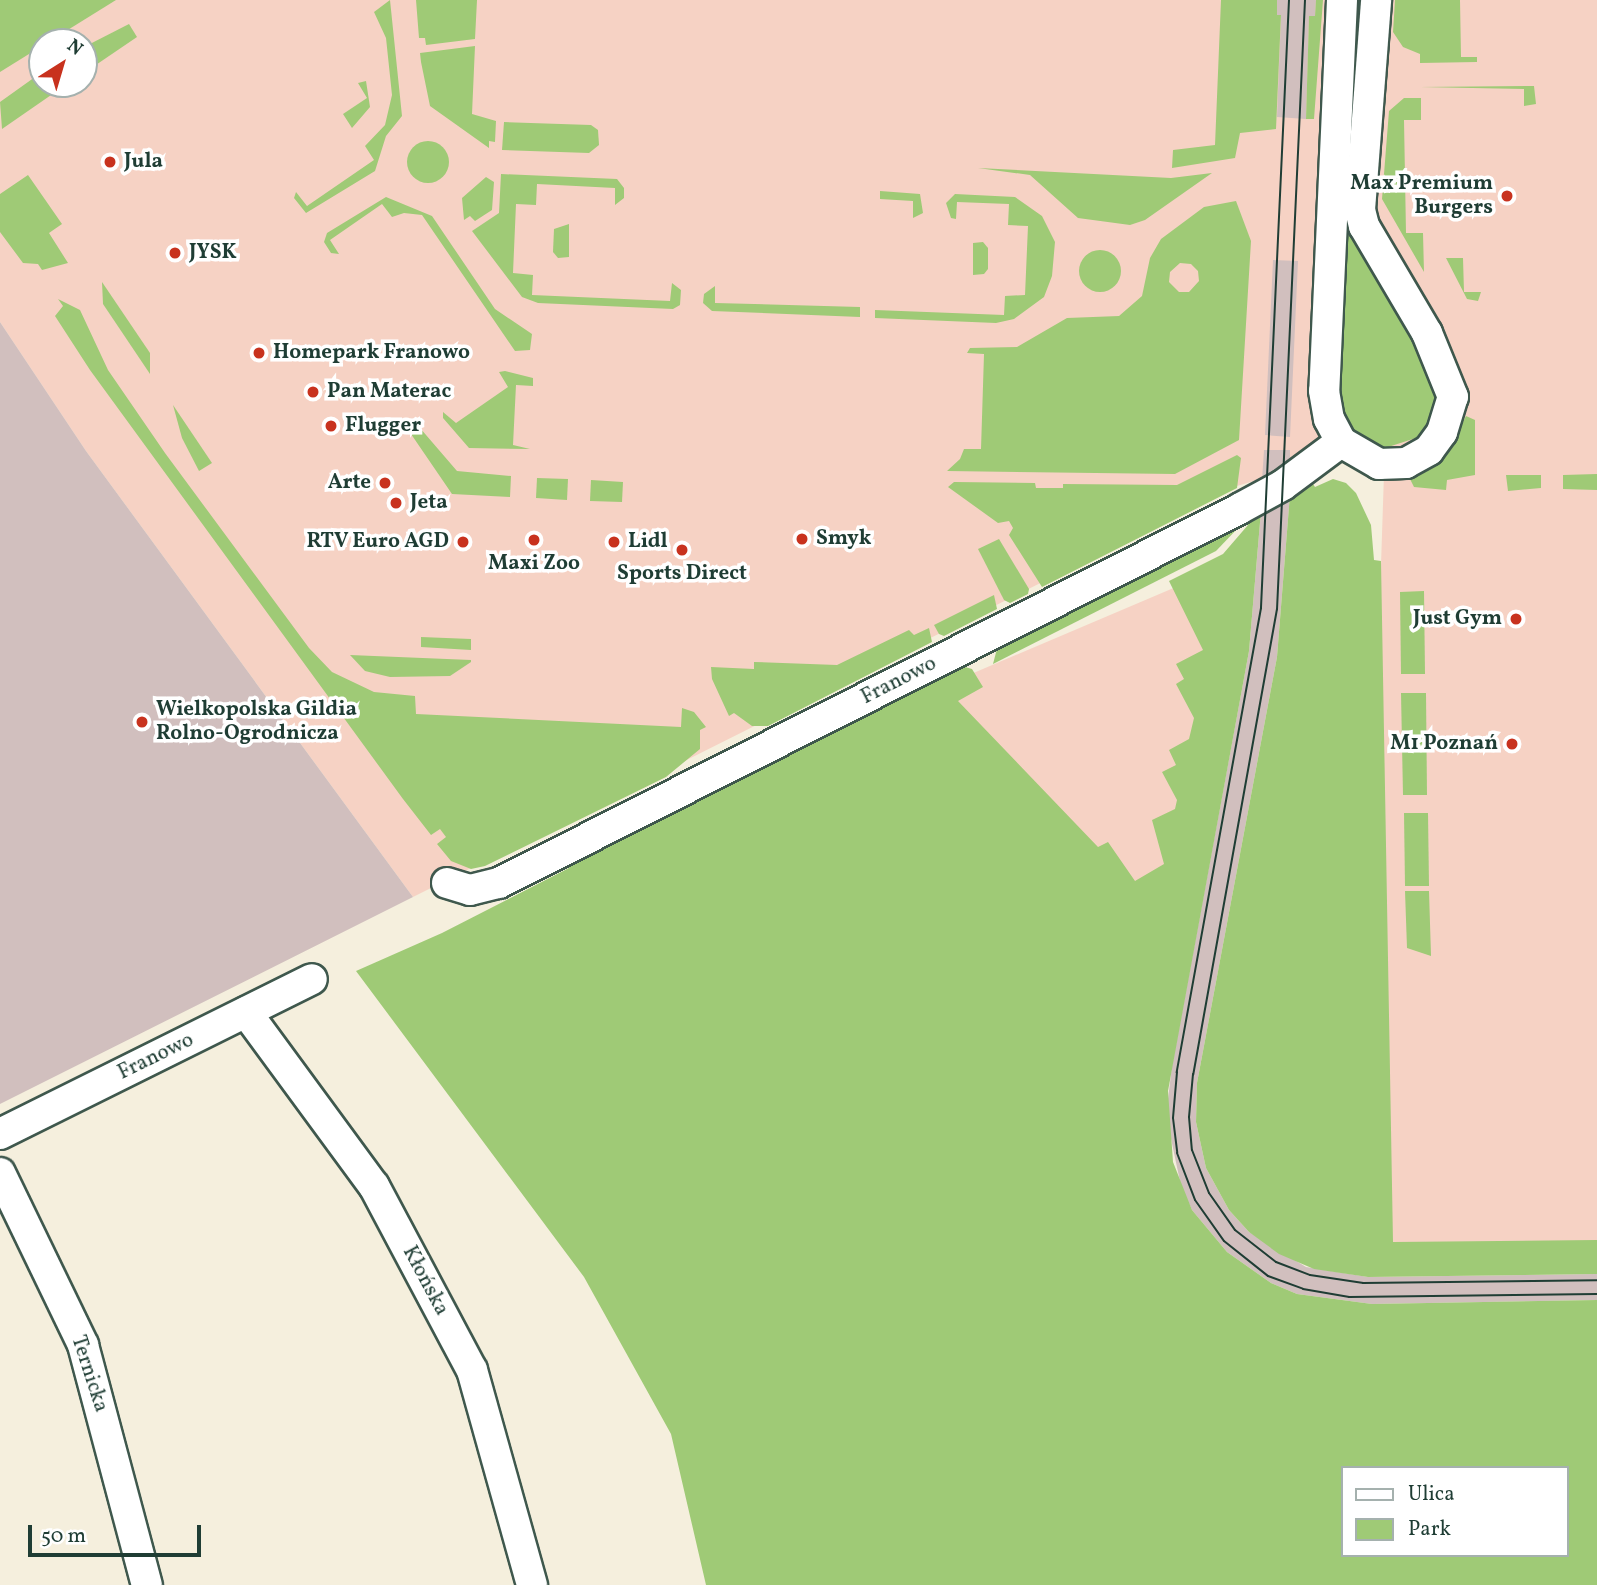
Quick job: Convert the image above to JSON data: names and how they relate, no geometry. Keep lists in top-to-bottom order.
{
  "streets": {
    "street": ["Franowo", "Kłońska", "Ternicka"]
  },
  "crossings": [
    ["Franowo", "Kłońska"]
  ],
  "places": [
    "Jula",
    "Max Premium Burgers",
    "JYSK",
    "Homepark Franowo",
    "Pan Materac",
    "Flugger",
    "Arte",
    "Jeta",
    "Smyk",
    "Maxi Zoo",
    "RTV Euro AGD",
    "Lidl",
    "Sports Direct",
    "Just Gym",
    "Wielkopolska Gildia Rolno-Ogrodnicza",
    "M1 Poznań"
  ],
  "legend": ["Ulica", "Park"],
  "scale_bar": "50 m",
  "north": "top right"
}
